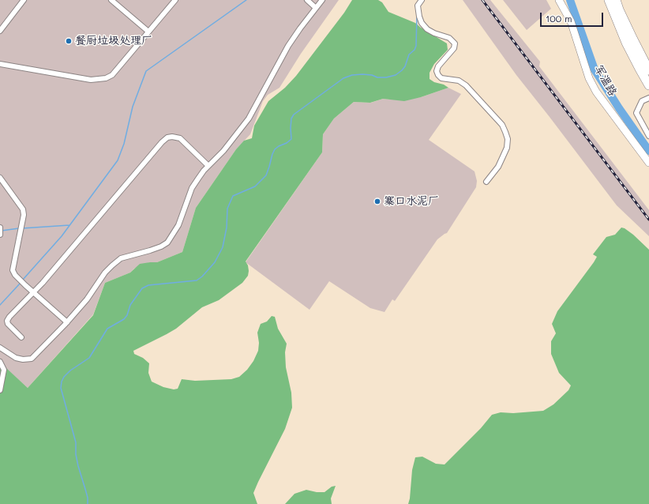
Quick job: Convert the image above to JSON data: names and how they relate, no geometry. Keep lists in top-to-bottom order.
{
  "streets": {
    "main road": ["军温路"]
  },
  "places": ["餐厨垃圾处理厂", "寨口水泥厂"],
  "scale_bar": "100 m"
}
